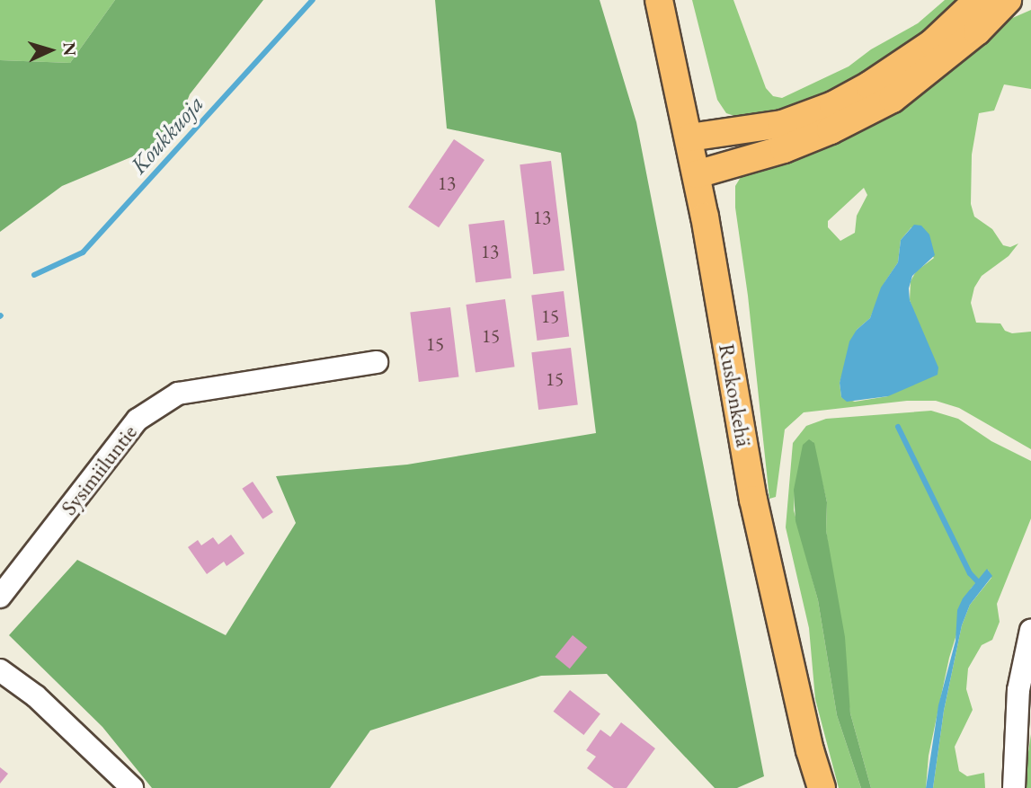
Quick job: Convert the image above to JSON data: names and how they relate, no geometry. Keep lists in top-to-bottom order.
{
  "streets": {
    "main road": ["Ruskonkehä"],
    "street": ["Sysimiiluntie"]
  },
  "water": ["Koukkuoja"],
  "house_numbers": [
    "13",
    "13",
    "13",
    "15",
    "15",
    "15",
    "15"
  ],
  "north": "right"
}
